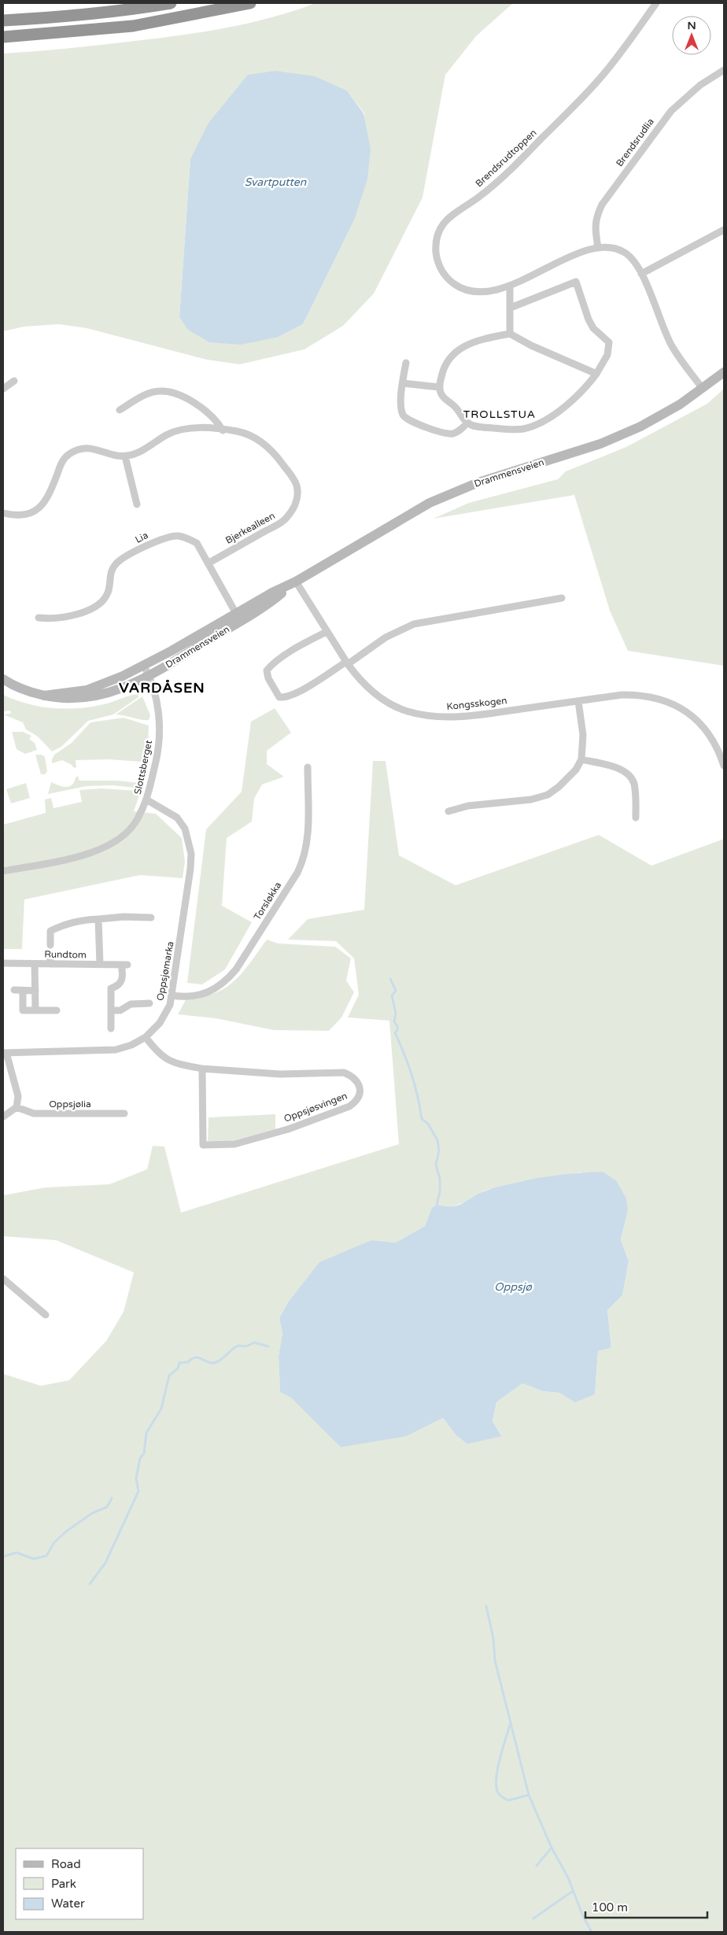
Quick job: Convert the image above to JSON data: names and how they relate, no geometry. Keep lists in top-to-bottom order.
{
  "streets": {
    "main road": ["Drammensveien"],
    "street": [
      "Brendsrudlia",
      "Brendsrudtoppen",
      "Bjerkealleen",
      "Lia",
      "Kongsskogen",
      "Slottsberget",
      "Torsløkka",
      "Rundtom",
      "Oppsjømarka",
      "Oppsjølia",
      "Oppsjøsvingen"
    ]
  },
  "crossings": [
    ["Brendsrudlia", "Brendsrudtoppen"],
    ["Brendsrudtoppen", "Drammensveien"],
    ["Drammensveien", "Lia"],
    ["Drammensveien", "Kongsskogen"],
    ["Drammensveien", "Slottsberget"],
    ["Bjerkealleen", "Lia"],
    ["Slottsberget", "Oppsjømarka"],
    ["Torsløkka", "Oppsjømarka"],
    ["Oppsjømarka", "Oppsjøsvingen"]
  ],
  "districts": ["TROLLSTUA", "VARDÅSEN"],
  "water": ["Svartputten", "Oppsjø"],
  "legend": ["Road", "Park", "Water"],
  "scale_bar": "100 m",
  "north": "top"
}
